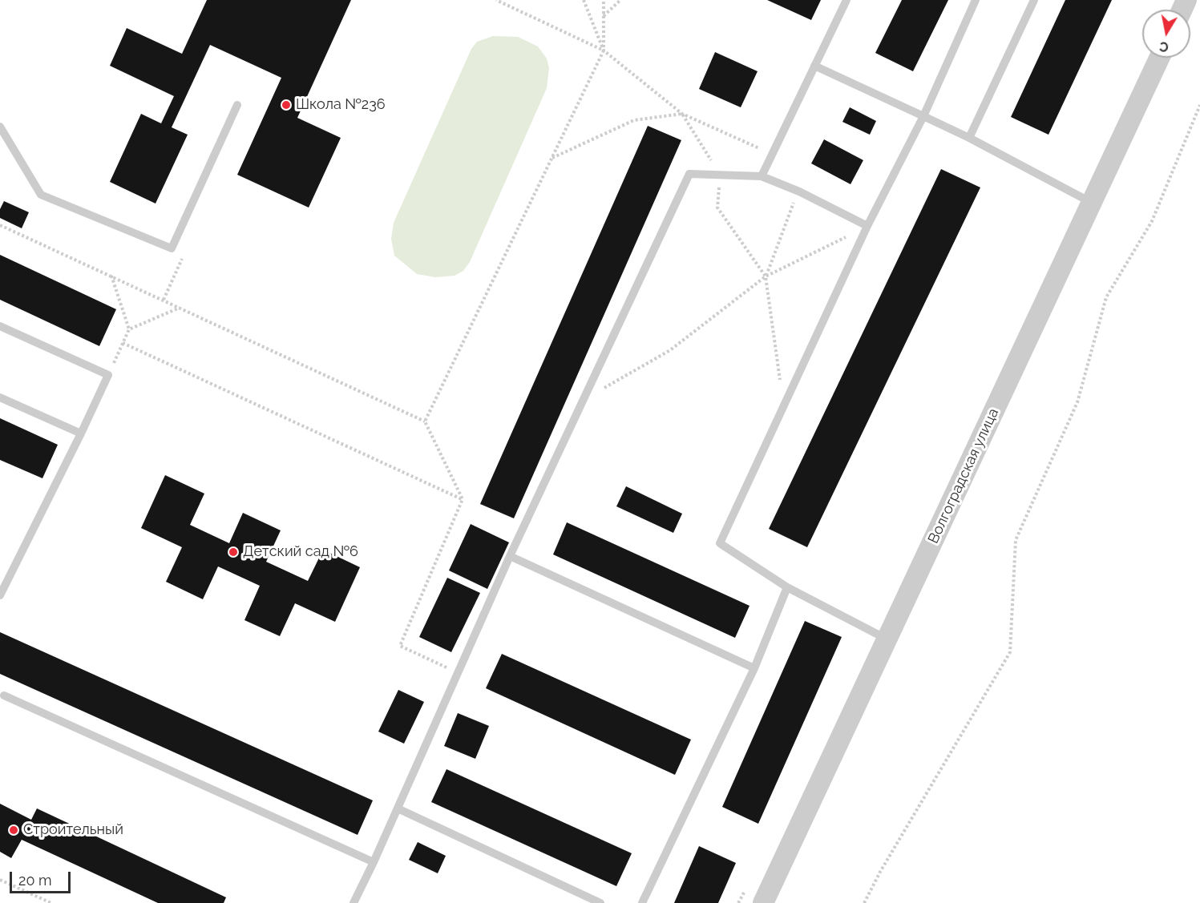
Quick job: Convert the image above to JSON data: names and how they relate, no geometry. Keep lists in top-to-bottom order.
{
  "streets": {
    "street": ["Волгоградская улица"]
  },
  "places": ["Школа №236", "Детский сад №6", "Строительный"],
  "scale_bar": "20 m",
  "north": "bottom"
}
